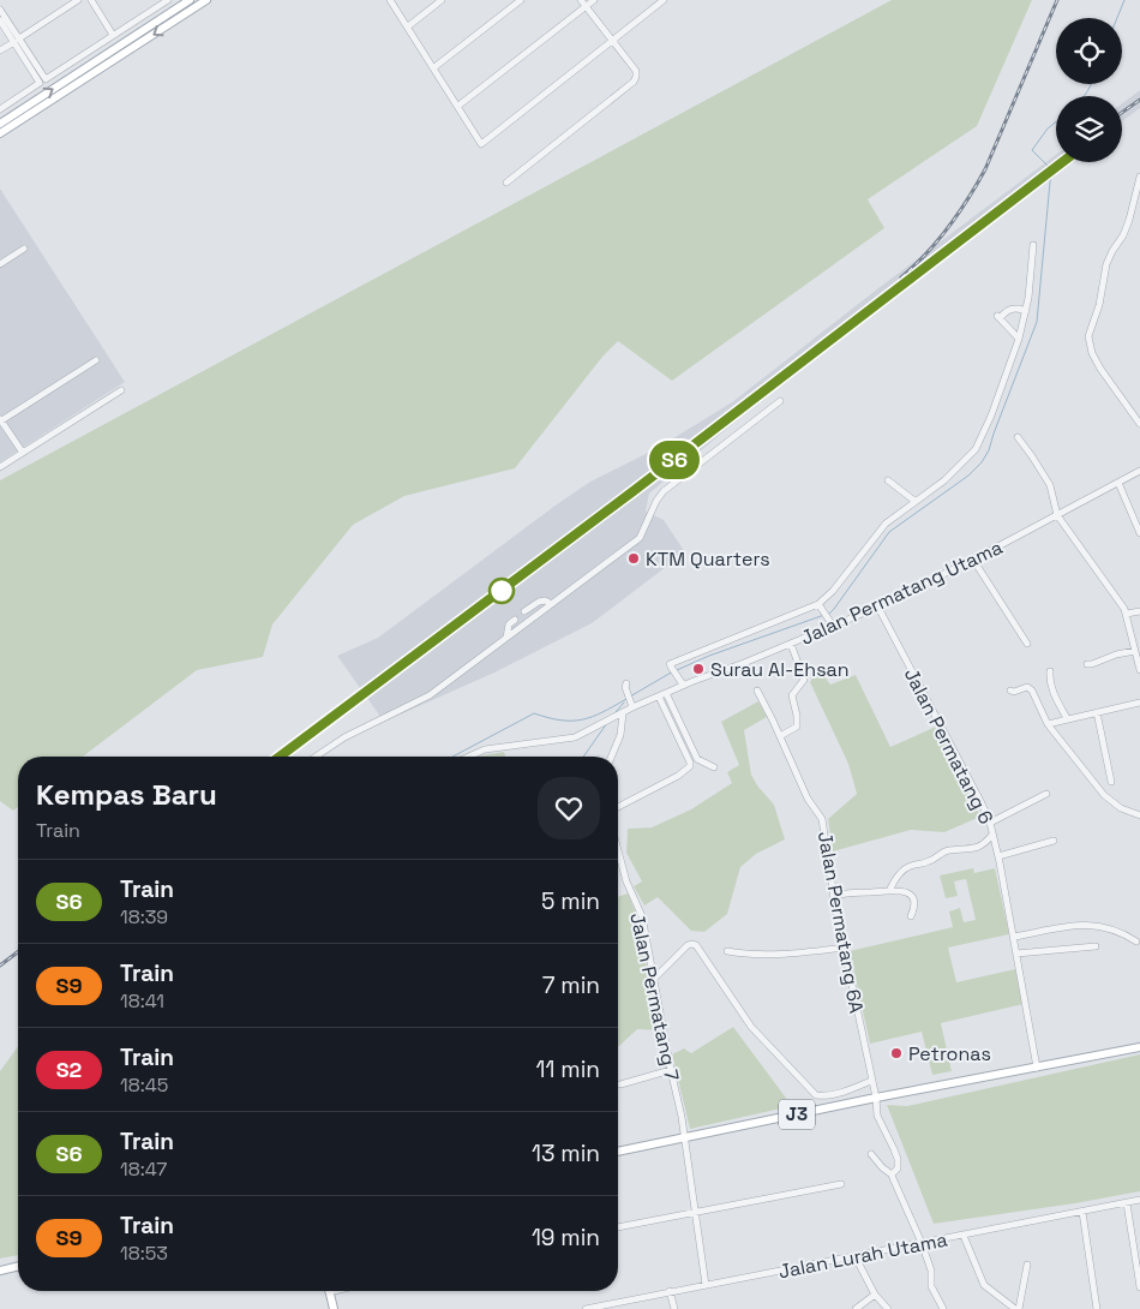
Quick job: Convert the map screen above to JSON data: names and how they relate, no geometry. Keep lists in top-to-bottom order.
{
  "streets": {
    "main road": ["J3"],
    "street": [
      "Jalan Permatang Utama",
      "Jalan Permatang 6",
      "Jalan Permatang 6A",
      "Jalan Permatang 7",
      "Jalan Lurah Utama"
    ]
  },
  "crossings": [
    ["Jalan Permatang Utama", "Jalan Permatang 6"],
    ["Jalan Permatang 6", "J3"],
    ["Jalan Permatang 6A", "J3"],
    ["Jalan Permatang 7", "J3"],
    ["Jalan Permatang 7", "Jalan Lurah Utama"]
  ],
  "places": ["KTM Quarters", "Surau Al-Ehsan", "Petronas"],
  "page": {
    "on_map": "S6",
    "heading": ["Kempas Baru", "Train"],
    "list": [
      {
        "mark": "S6",
        "name": "Train",
        "note": "18:39",
        "value": "5 min"
      },
      {
        "mark": "S9",
        "name": "Train",
        "note": "18:41",
        "value": "7 min"
      },
      {
        "mark": "S2",
        "name": "Train",
        "note": "18:45",
        "value": "11 min"
      },
      {
        "mark": "S6",
        "name": "Train",
        "note": "18:47",
        "value": "13 min"
      },
      {
        "mark": "S9",
        "name": "Train",
        "note": "18:53",
        "value": "19 min"
      }
    ]
  }
}
